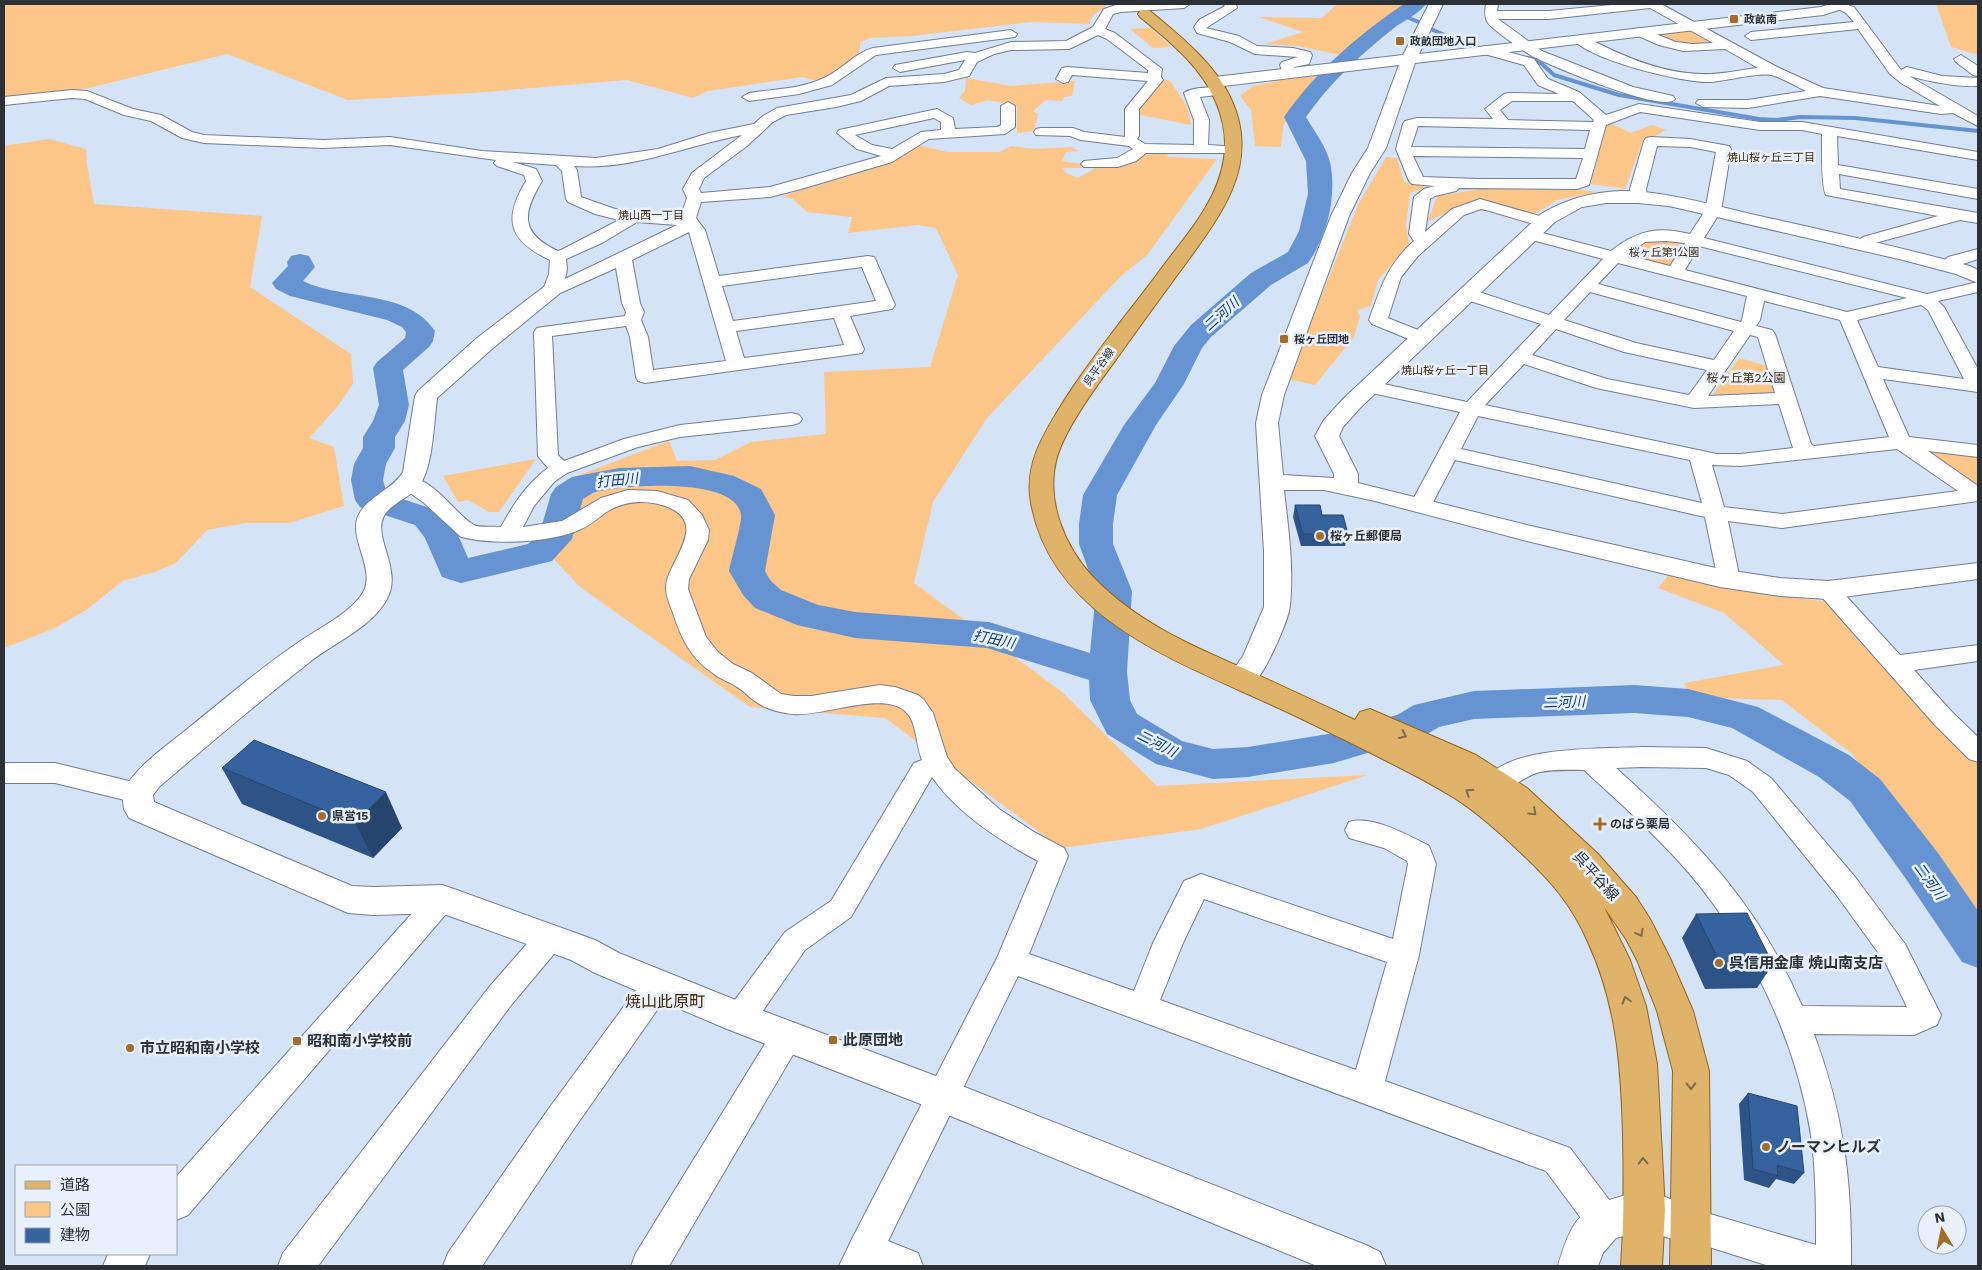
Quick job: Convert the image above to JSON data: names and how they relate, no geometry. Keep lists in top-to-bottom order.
{
  "streets": {
    "main road": ["呉平谷線"]
  },
  "districts": [
    "焼山桜ヶ丘三丁目",
    "焼山西一丁目",
    "焼山桜ヶ丘一丁目",
    "焼山此原町"
  ],
  "water": ["二河川", "打田川"],
  "parks": ["桜ヶ丘第1公園", "桜ヶ丘第2公園"],
  "places": {
    "transit": [
      "政畝南",
      "政畝団地入口",
      "桜ヶ丘団地",
      "此原団地",
      "昭和南小学校前"
    ],
    "other": [
      "桜ヶ丘郵便局",
      "県営15",
      "呉信用金庫 焼山南支店",
      "市立昭和南小学校",
      "ノーマンヒルズ"
    ],
    "health": ["のばら薬局"]
  },
  "legend": ["道路", "公園", "建物"],
  "north": "top"
}
